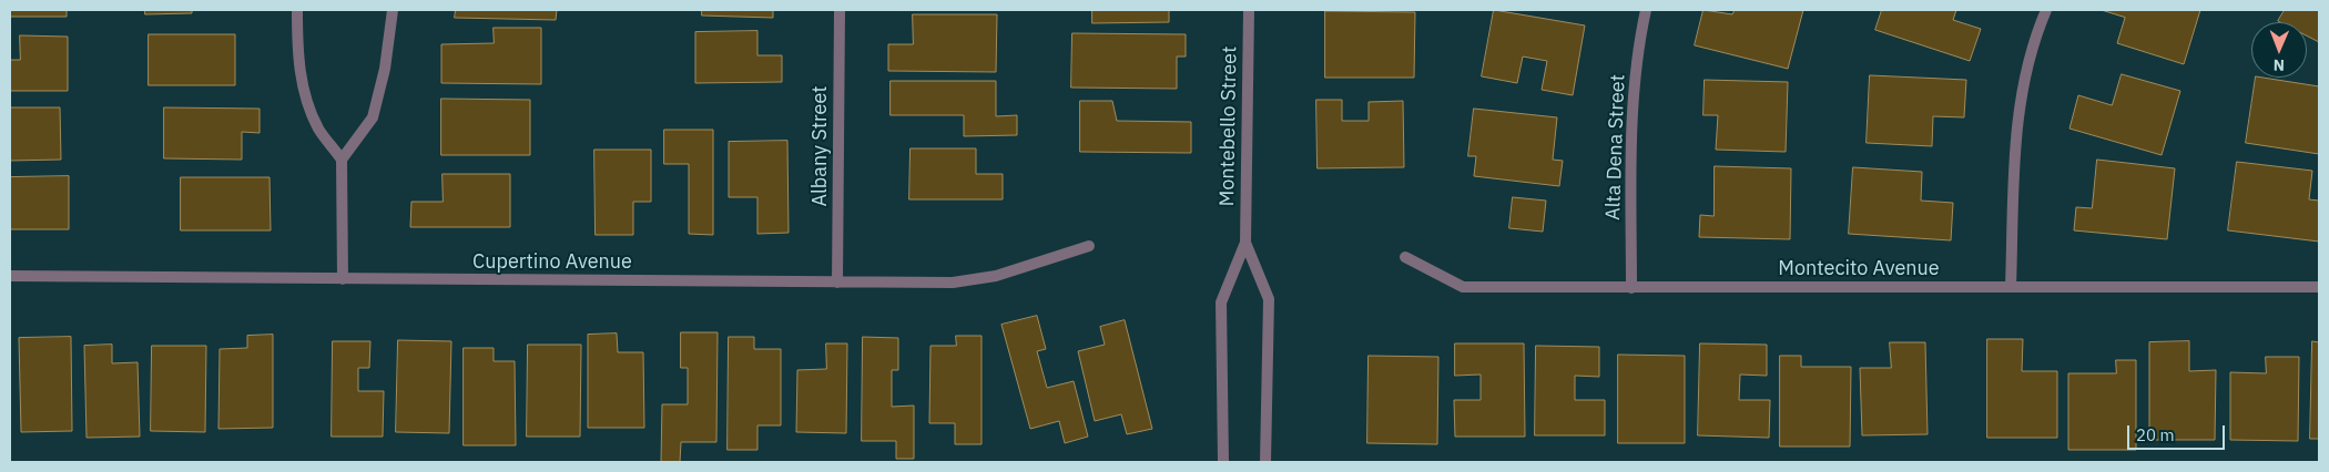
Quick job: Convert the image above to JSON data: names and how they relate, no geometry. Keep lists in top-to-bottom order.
{
  "streets": {
    "street": [
      "Montebello Street",
      "Albany Street",
      "Alta Dena Street",
      "Cupertino Avenue",
      "Montecito Avenue"
    ]
  },
  "crossings": [
    ["Albany Street", "Cupertino Avenue"],
    ["Alta Dena Street", "Montecito Avenue"]
  ],
  "scale_bar": "20 m",
  "north": "bottom"
}
